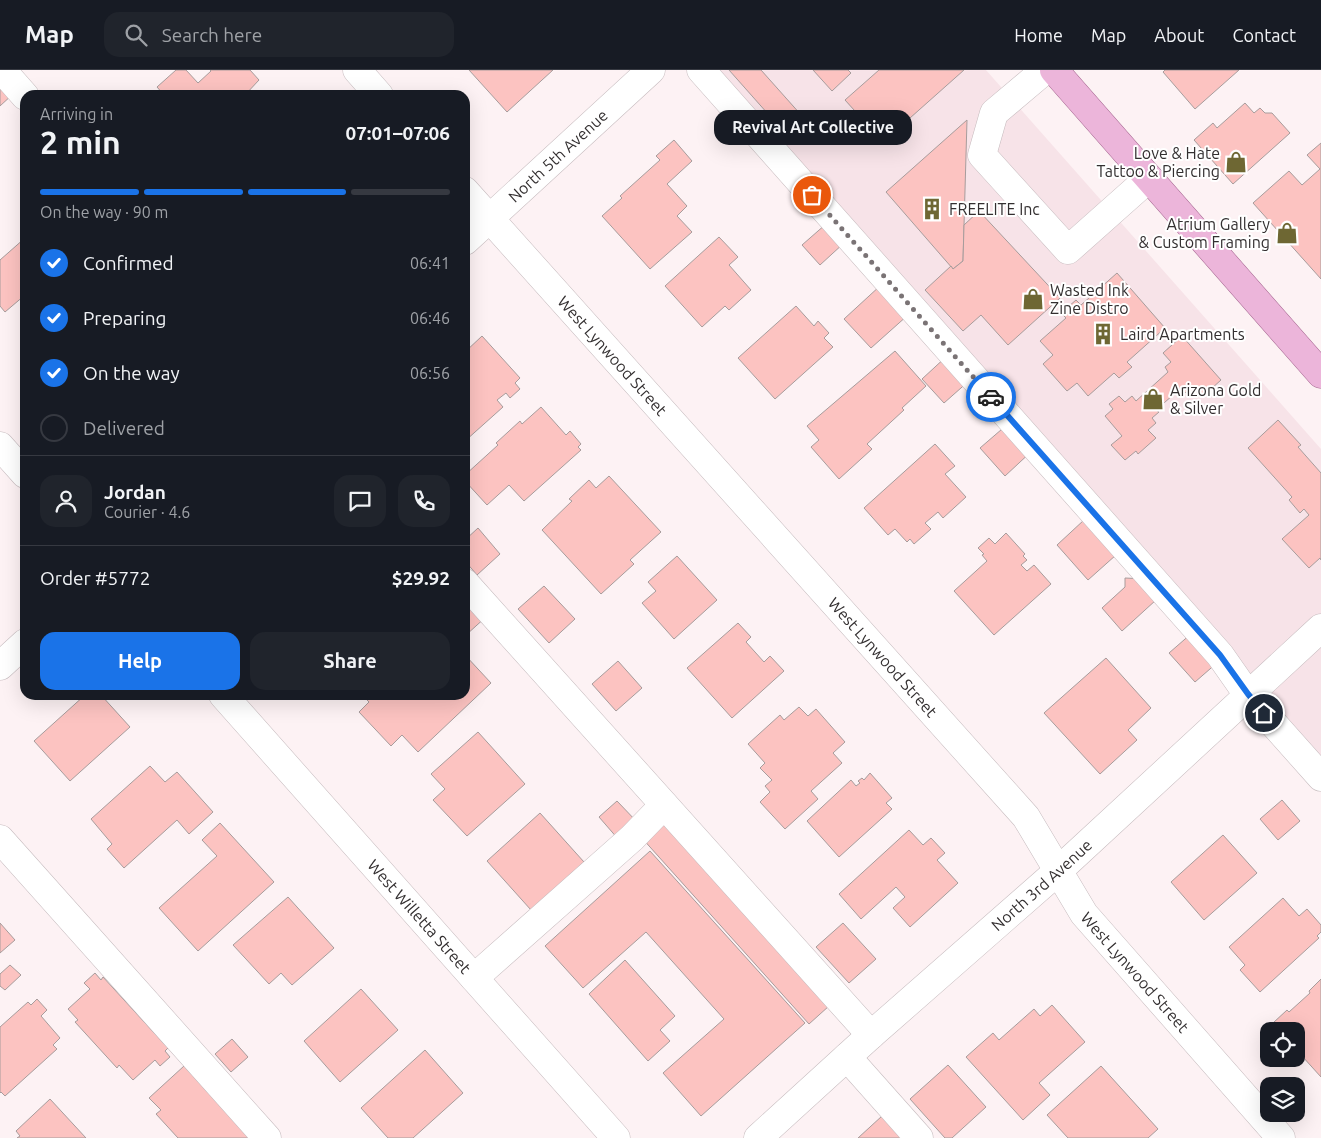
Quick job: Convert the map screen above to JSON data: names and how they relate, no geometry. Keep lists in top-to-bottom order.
{
  "streets": {
    "street": [
      "North 5th Avenue",
      "West Lynwood Street",
      "North 3rd Avenue",
      "West Willetta Street"
    ]
  },
  "crossings": [
    ["North 5th Avenue", "West Lynwood Street"],
    ["West Lynwood Street", "North 3rd Avenue"]
  ],
  "places": {
    "shop": [
      "Love & Hate Tattoo & Piercing",
      "Atrium Gallery & Custom Framing",
      "Wasted Ink Zine Distro",
      "Arizona Gold & Silver"
    ],
    "other": ["Revival Art Collective"],
    "building": ["FREELITE Inc", "Laird Apartments"]
  },
  "page": {
    "header": "Map",
    "search": "Search here",
    "nav": [
      "Home",
      "Map",
      "About",
      "Contact"
    ],
    "heading": ["2 min", "Arriving in", "07:01–07:06"],
    "panel": [
      "Jordan",
      "Courier · 4.6",
      "Order #5772",
      "$29.92"
    ],
    "bubble": "Revival Art Collective",
    "bar": "On the way · 90 m",
    "list": [
      ["Confirmed", "06:41"],
      ["Preparing", "06:46"],
      ["On the way", "06:56"],
      "Delivered"
    ],
    "buttons": ["Help", "Share"]
  }
}
